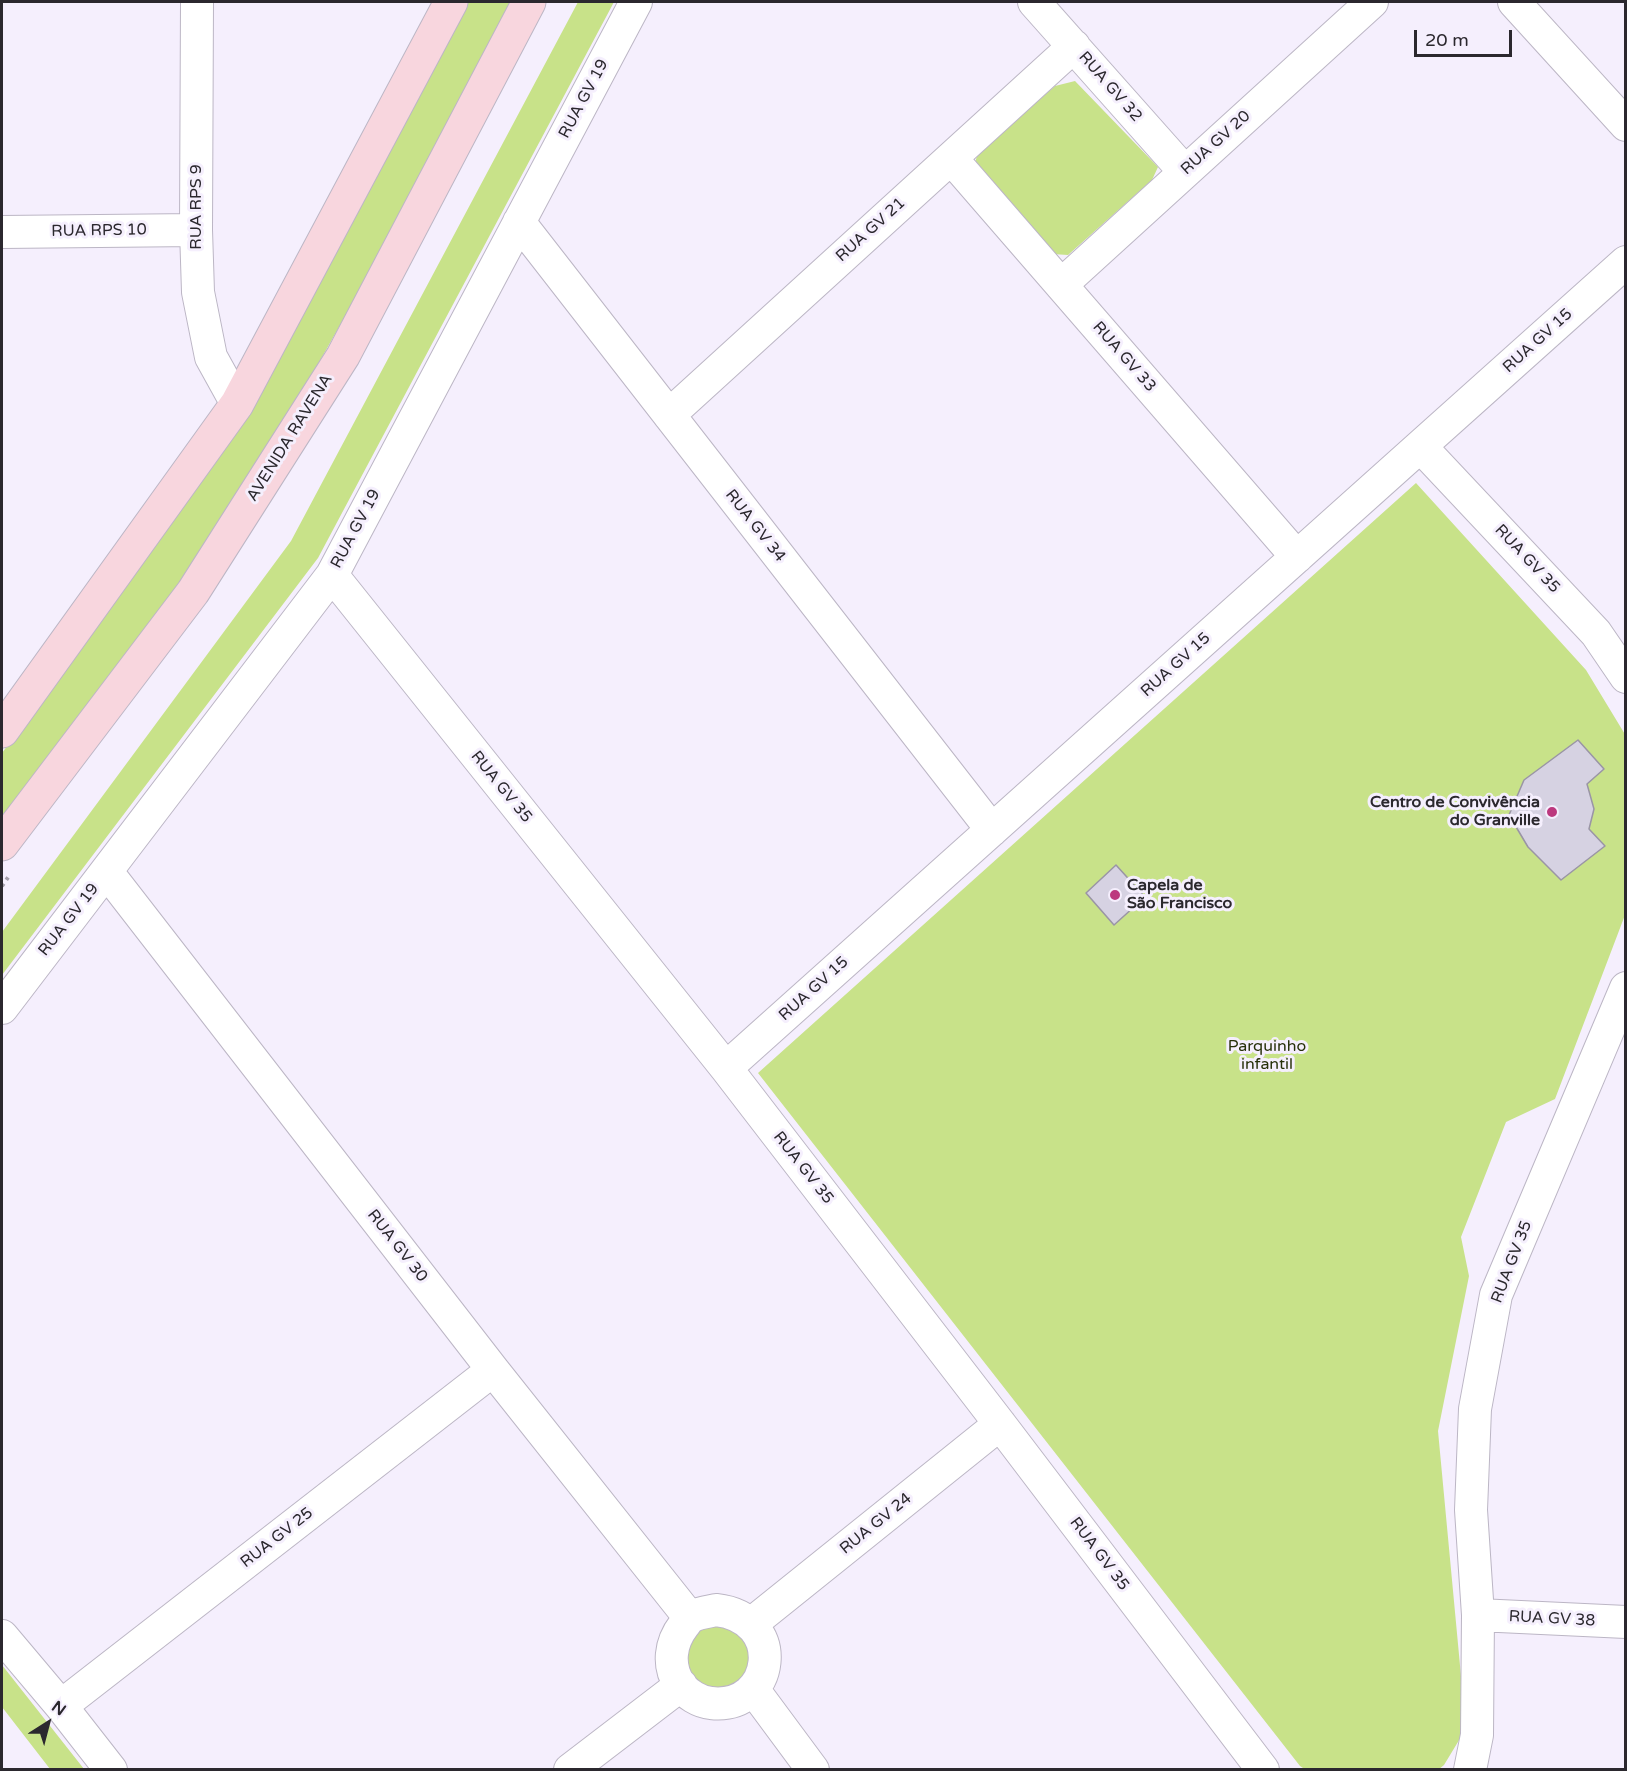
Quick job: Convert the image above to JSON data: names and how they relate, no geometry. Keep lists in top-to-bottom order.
{
  "streets": {
    "main road": ["AVENIDA RAVENA"],
    "street": [
      "RUA GV 32",
      "RUA GV 19",
      "RUA GV 20",
      "RUA RPS 9",
      "RUA GV 21",
      "RUA RPS 10",
      "RUA GV 15",
      "RUA GV 33",
      "RUA GV 34",
      "RUA GV 35",
      "RUA GV 30",
      "RUA GV 24",
      "RUA GV 25",
      "RUA GV 38"
    ]
  },
  "crossings": [
    ["RUA GV 32", "RUA GV 20"],
    ["RUA GV 32", "RUA GV 21"],
    ["RUA GV 19", "RUA GV 34"],
    ["RUA GV 19", "RUA GV 35"],
    ["RUA GV 19", "RUA GV 30"],
    ["RUA GV 20", "RUA GV 33"],
    ["RUA RPS 9", "RUA RPS 10"],
    ["RUA GV 21", "RUA GV 33"],
    ["RUA GV 21", "RUA GV 34"],
    ["RUA GV 15", "RUA GV 33"],
    ["RUA GV 15", "RUA GV 34"],
    ["RUA GV 15", "RUA GV 35"],
    ["RUA GV 35", "RUA GV 24"],
    ["RUA GV 35", "RUA GV 38"],
    ["RUA GV 30", "RUA GV 24"],
    ["RUA GV 30", "RUA GV 25"]
  ],
  "parks": ["Parquinho infantil"],
  "places": ["Centro de Convivência do Granville", "Capela de São Francisco"],
  "scale_bar": "20 m",
  "north": "top right"
}
